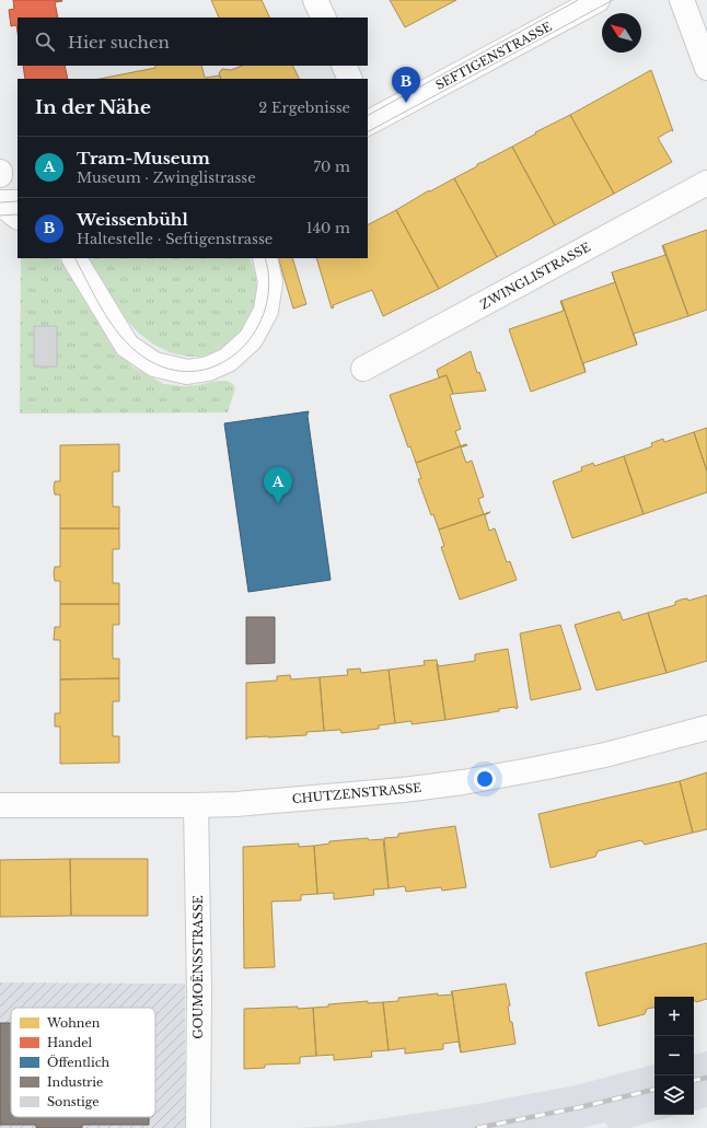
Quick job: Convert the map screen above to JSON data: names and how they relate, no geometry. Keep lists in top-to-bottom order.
{
  "streets": {
    "street": [
      "SEFTIGENSTRASSE",
      "ZWINGLISTRASSE",
      "CHUTZENSTRASSE",
      "GOUMOËNSSTRASSE"
    ]
  },
  "crossings": [
    ["CHUTZENSTRASSE", "GOUMOËNSSTRASSE"]
  ],
  "legend": [
    "Wohnen",
    "Handel",
    "Öffentlich",
    "Industrie",
    "Sonstige"
  ],
  "north": "top left",
  "page": {
    "search": "Hier suchen",
    "pins": ["B", "A"],
    "heading": ["In der Nähe", "2 Ergebnisse"],
    "list": [
      {
        "mark": "A",
        "name": "Tram-Museum",
        "note": "Museum · Zwinglistrasse",
        "value": "70 m"
      },
      {
        "mark": "B",
        "name": "Weissenbühl",
        "note": "Haltestelle · Seftigenstrasse",
        "value": "140 m"
      }
    ],
    "map_buttons": ["+", "−"]
  }
}
